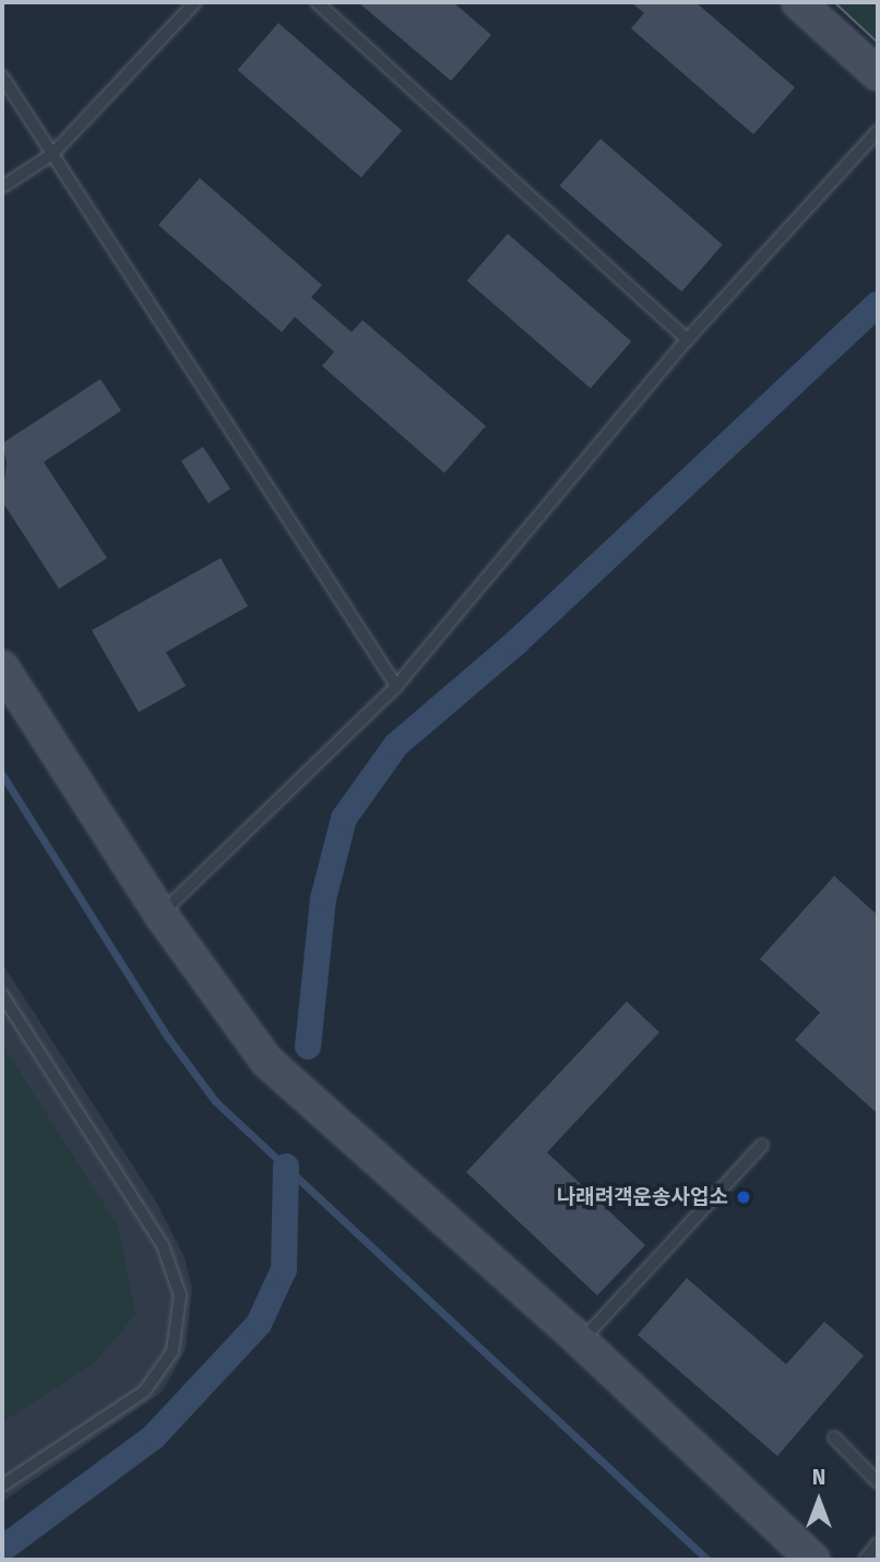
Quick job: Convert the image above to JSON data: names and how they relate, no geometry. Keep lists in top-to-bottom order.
{
  "places": ["나래려객운송사업소"],
  "north": "top"
}
